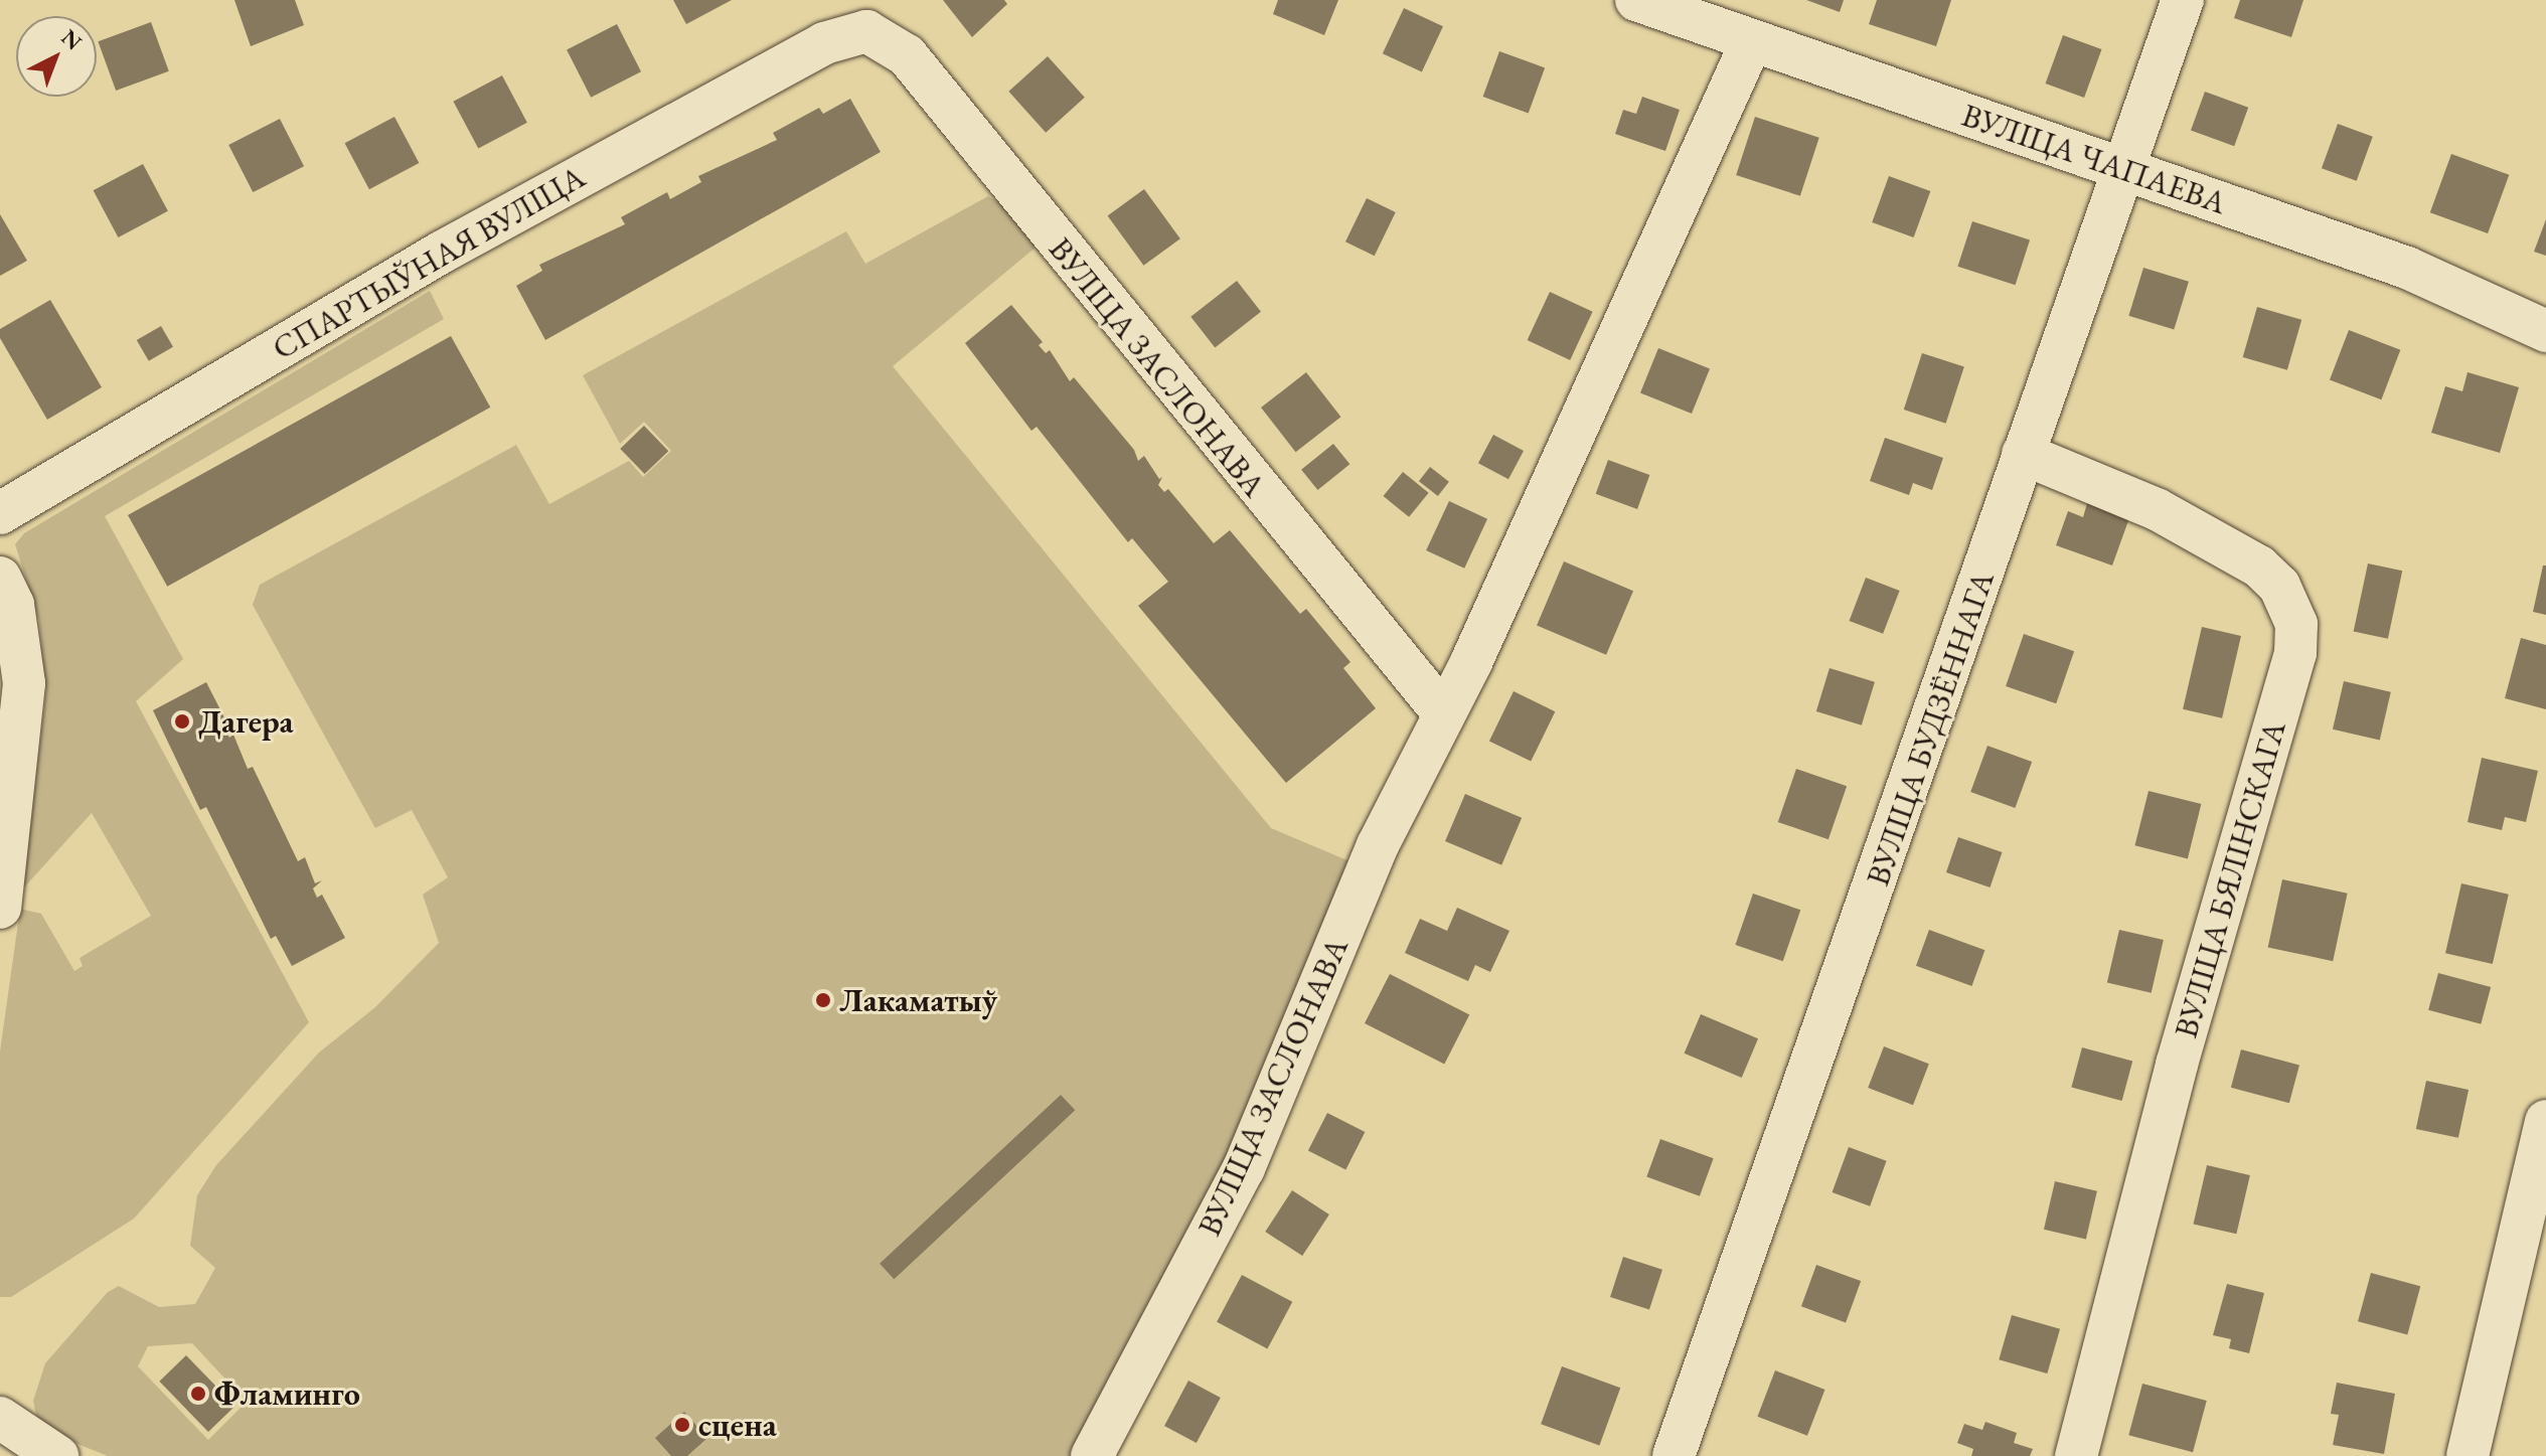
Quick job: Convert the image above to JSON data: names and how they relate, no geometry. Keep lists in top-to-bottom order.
{
  "streets": {
    "street": [
      "ВУЛІЦА ЧАПАЕВА",
      "СПАРТЫЎНАЯ ВУЛІЦА",
      "ВУЛІЦА ЗАСЛОНАВА",
      "ВУЛІЦА БУДЗЁННАГА",
      "ВУЛІЦА БЯЛІНСКАГА"
    ]
  },
  "crossings": [
    ["ВУЛІЦА ЧАПАЕВА", "ВУЛІЦА ЗАСЛОНАВА"],
    ["ВУЛІЦА ЧАПАЕВА", "ВУЛІЦА БУДЗЁННАГА"],
    ["СПАРТЫЎНАЯ ВУЛІЦА", "ВУЛІЦА ЗАСЛОНАВА"],
    ["ВУЛІЦА БУДЗЁННАГА", "ВУЛІЦА БЯЛІНСКАГА"]
  ],
  "places": [
    "Дагера",
    "Лакаматыў",
    "Фламинго",
    "сцена"
  ],
  "north": "top right"
}
